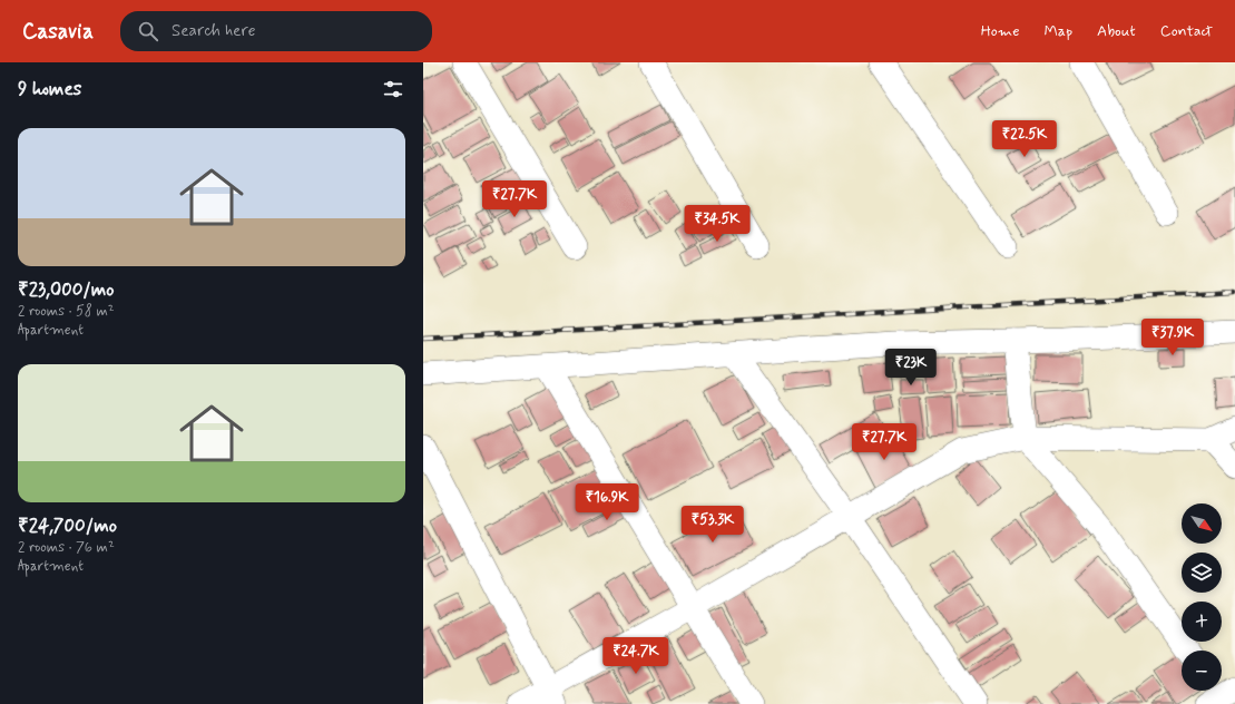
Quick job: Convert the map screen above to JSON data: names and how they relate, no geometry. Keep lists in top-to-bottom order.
{
  "north": "bottom right",
  "page": {
    "header": "Casavia",
    "search": "Search here",
    "nav": [
      "Home",
      "Map",
      "About",
      "Contact"
    ],
    "heading": "9 homes",
    "list": [
      {
        "name": "₹23,000/mo",
        "note": "2 rooms · 58 m² · Apartment"
      },
      {
        "name": "₹24,700/mo",
        "note": "2 rooms · 76 m² · Apartment"
      }
    ],
    "price": [
      "₹22.5K",
      "₹27.7K",
      "₹34.5K",
      "₹37.9K",
      "₹23K",
      "₹27.7K",
      "₹16.9K",
      "₹53.3K",
      "₹24.7K"
    ],
    "map_buttons": ["+", "−"]
  }
}
